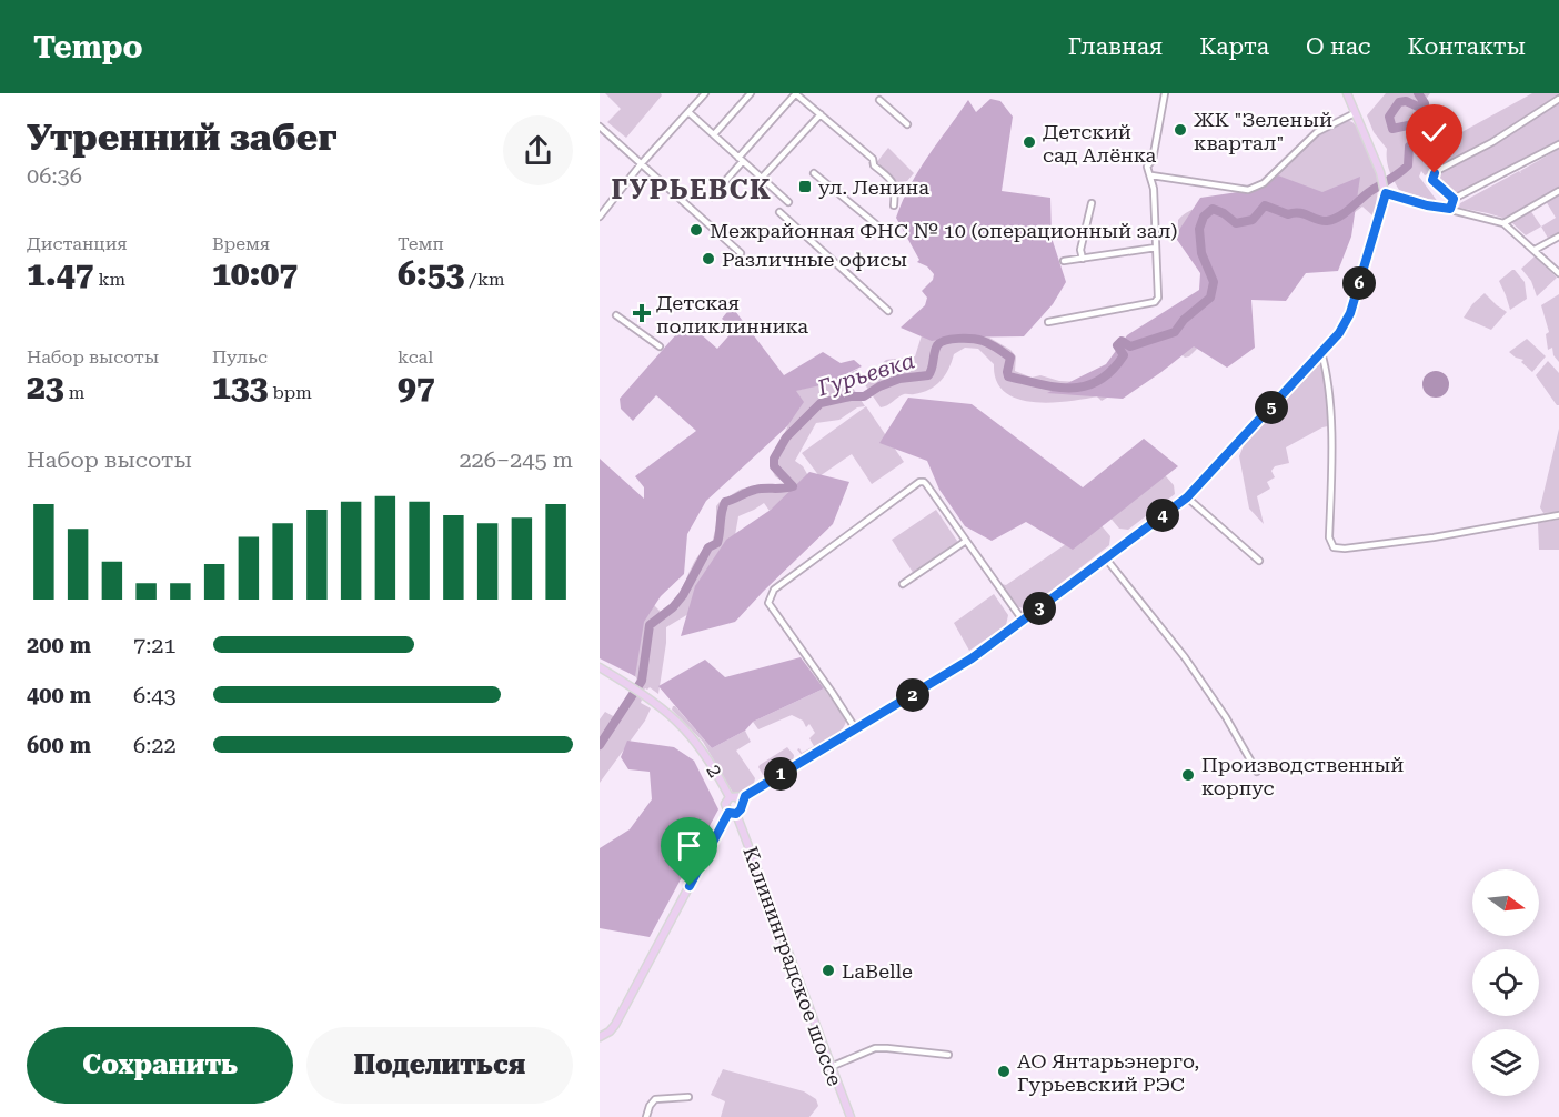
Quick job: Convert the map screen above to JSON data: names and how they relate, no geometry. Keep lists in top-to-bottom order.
{
  "streets": {
    "main road": ["2", "Калининградское шоссе"]
  },
  "districts": ["ГУРЬЕВСК"],
  "water": ["Гурьевка"],
  "places": {
    "other": [
      "ЖК \"Зеленый квартал\"",
      "Детский сад Алёнка",
      "Межрайонная ФНС № 10 (операционный зал)",
      "Различные офисы",
      "Производственный корпус",
      "LaBelle",
      "АО Янтарьэнерго, Гурьевский РЭС"
    ],
    "transit": ["ул. Ленина"],
    "health": ["Детская поликлинника"]
  },
  "north": "right",
  "page": {
    "header": "Tempo",
    "nav": [
      "Главная",
      "Карта",
      "О нас",
      "Контакты"
    ],
    "heading": ["Утренний забег", "06:36"],
    "stats": [
      ["Дистанция", "1.47 km"],
      ["Время", "10:07"],
      ["Темп", "6:53 /km"],
      ["Набор высоты", "23 m"],
      ["Пульс", "133 bpm"],
      ["kcal", "97"]
    ],
    "pins": [
      "6",
      "5",
      "4",
      "3",
      "2",
      "1"
    ],
    "chart": ["Набор высоты", "226–245 m"],
    "list": [
      {
        "name": "200 m",
        "note": "7:21"
      },
      {
        "name": "400 m",
        "note": "6:43"
      },
      {
        "name": "600 m",
        "note": "6:22"
      }
    ],
    "buttons": ["Сохранить", "Поделиться"]
  }
}
